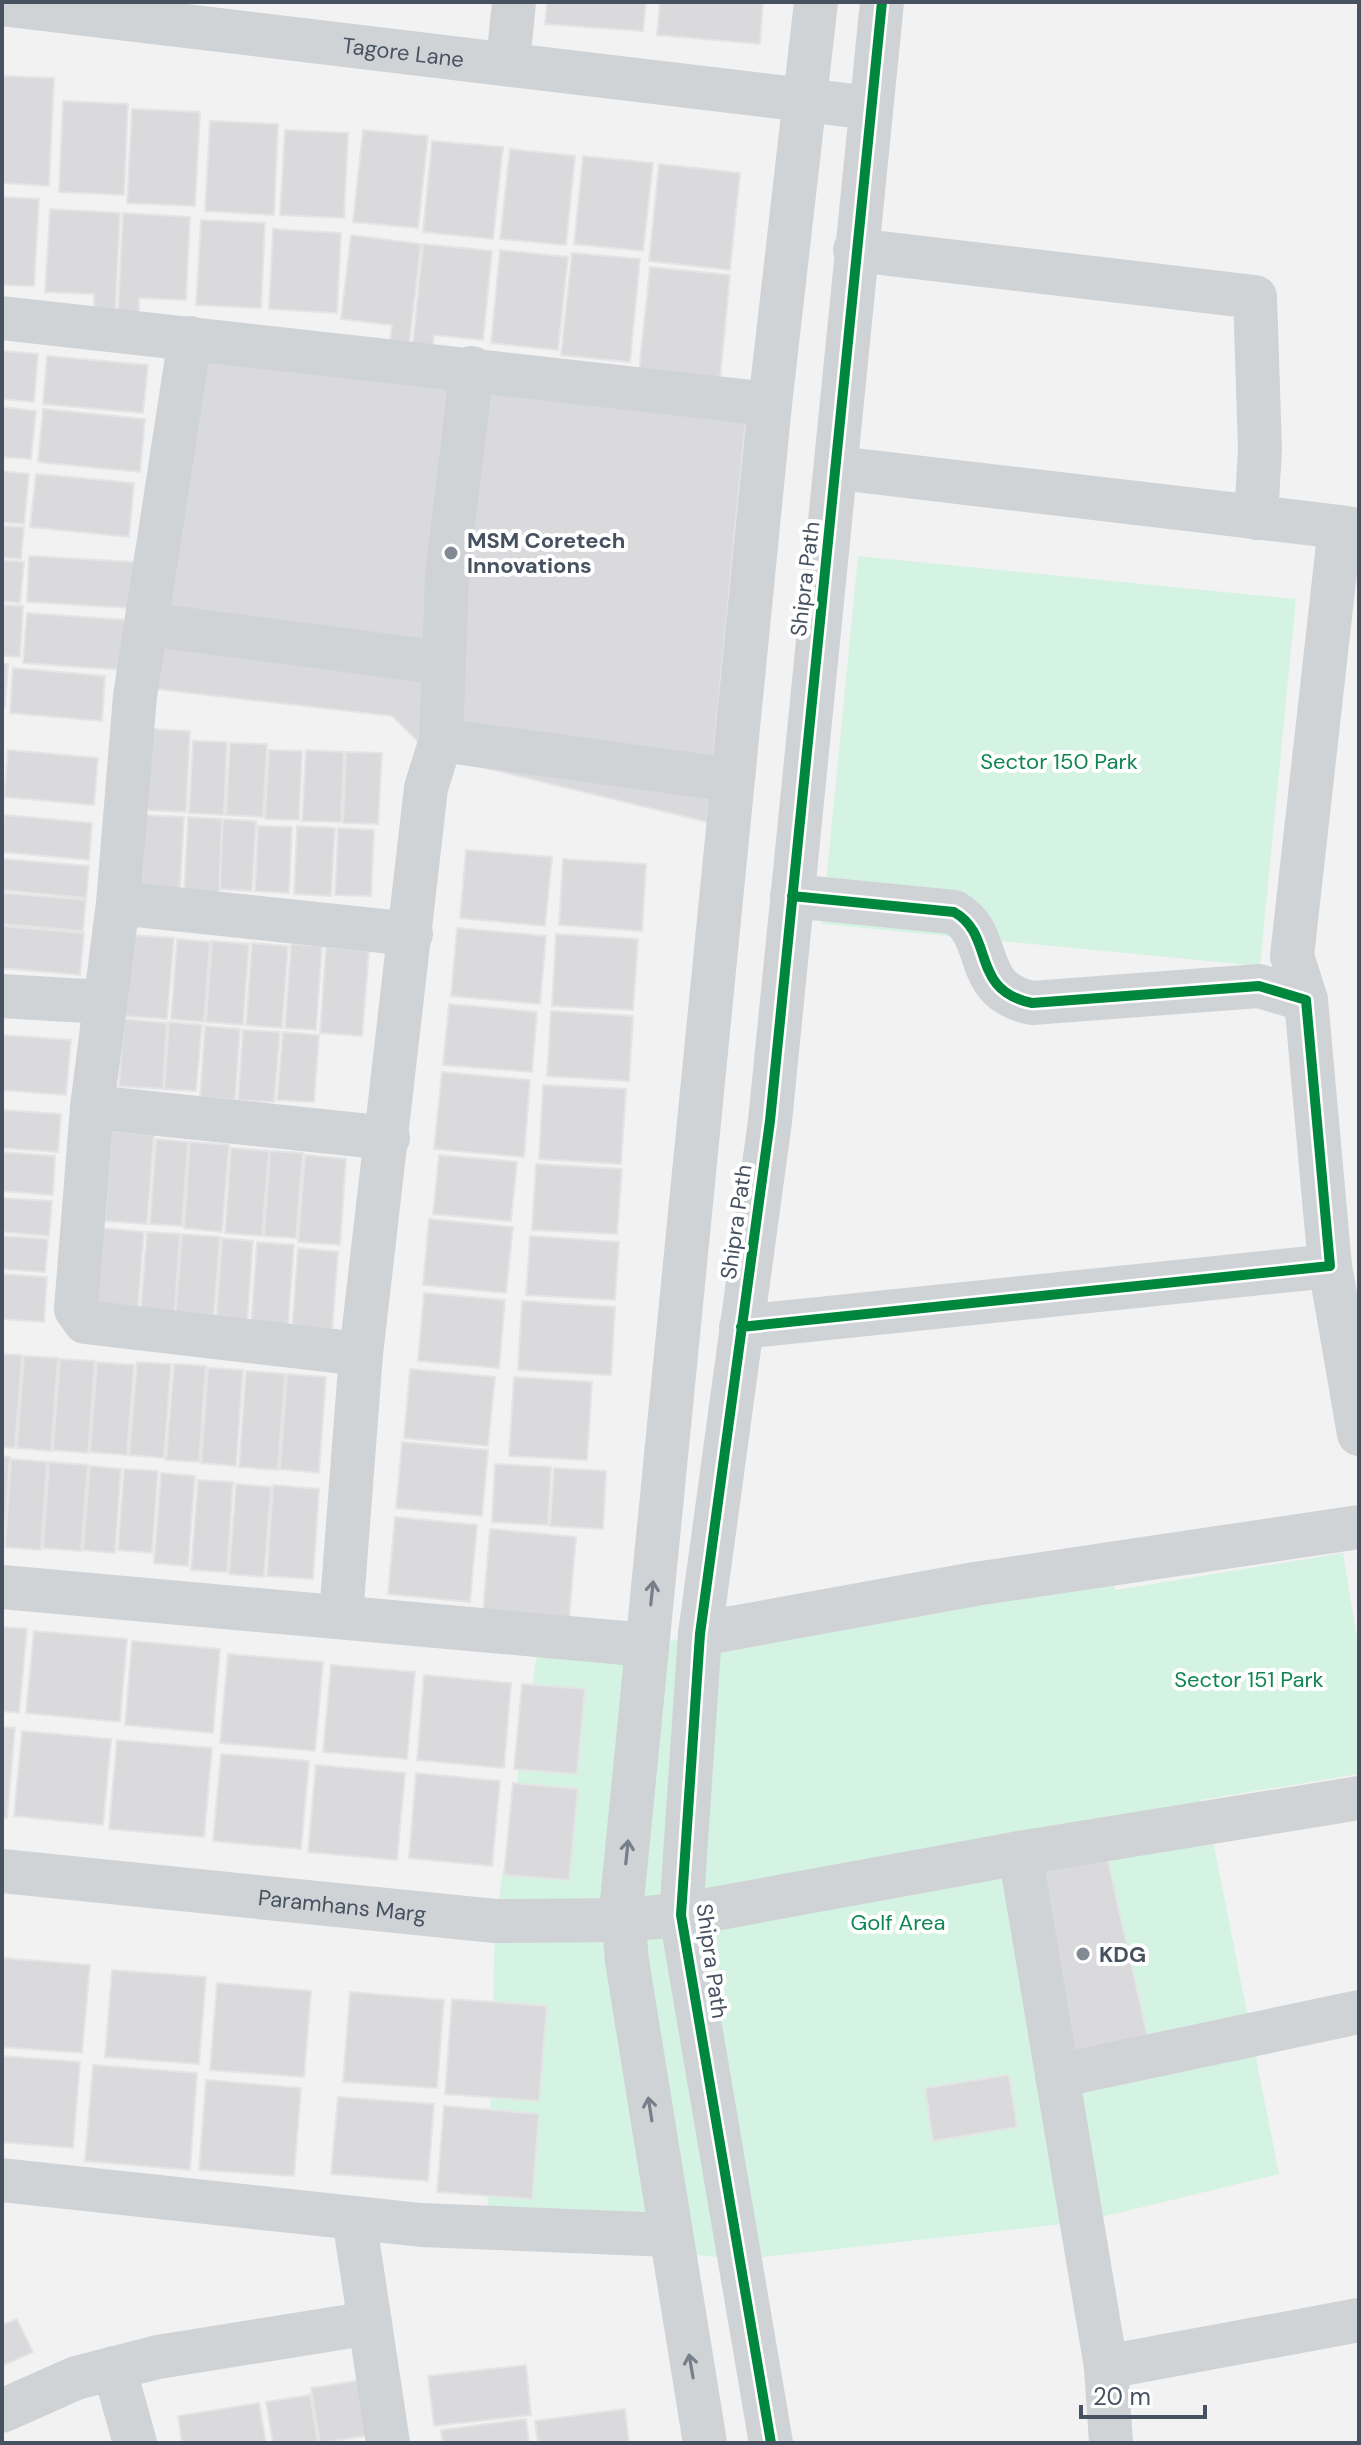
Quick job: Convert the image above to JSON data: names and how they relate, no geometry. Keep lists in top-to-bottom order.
{
  "streets": {
    "street": ["Tagore Lane", "Shipra Path", "Paramhans Marg"]
  },
  "crossings": [
    ["Tagore Lane", "Shipra Path"],
    ["Shipra Path", "Paramhans Marg"]
  ],
  "parks": ["Sector 150 Park", "Sector 151 Park", "Golf Area"],
  "places": ["MSM Coretech Innovations", "KDG"],
  "scale_bar": "20 m"
}
